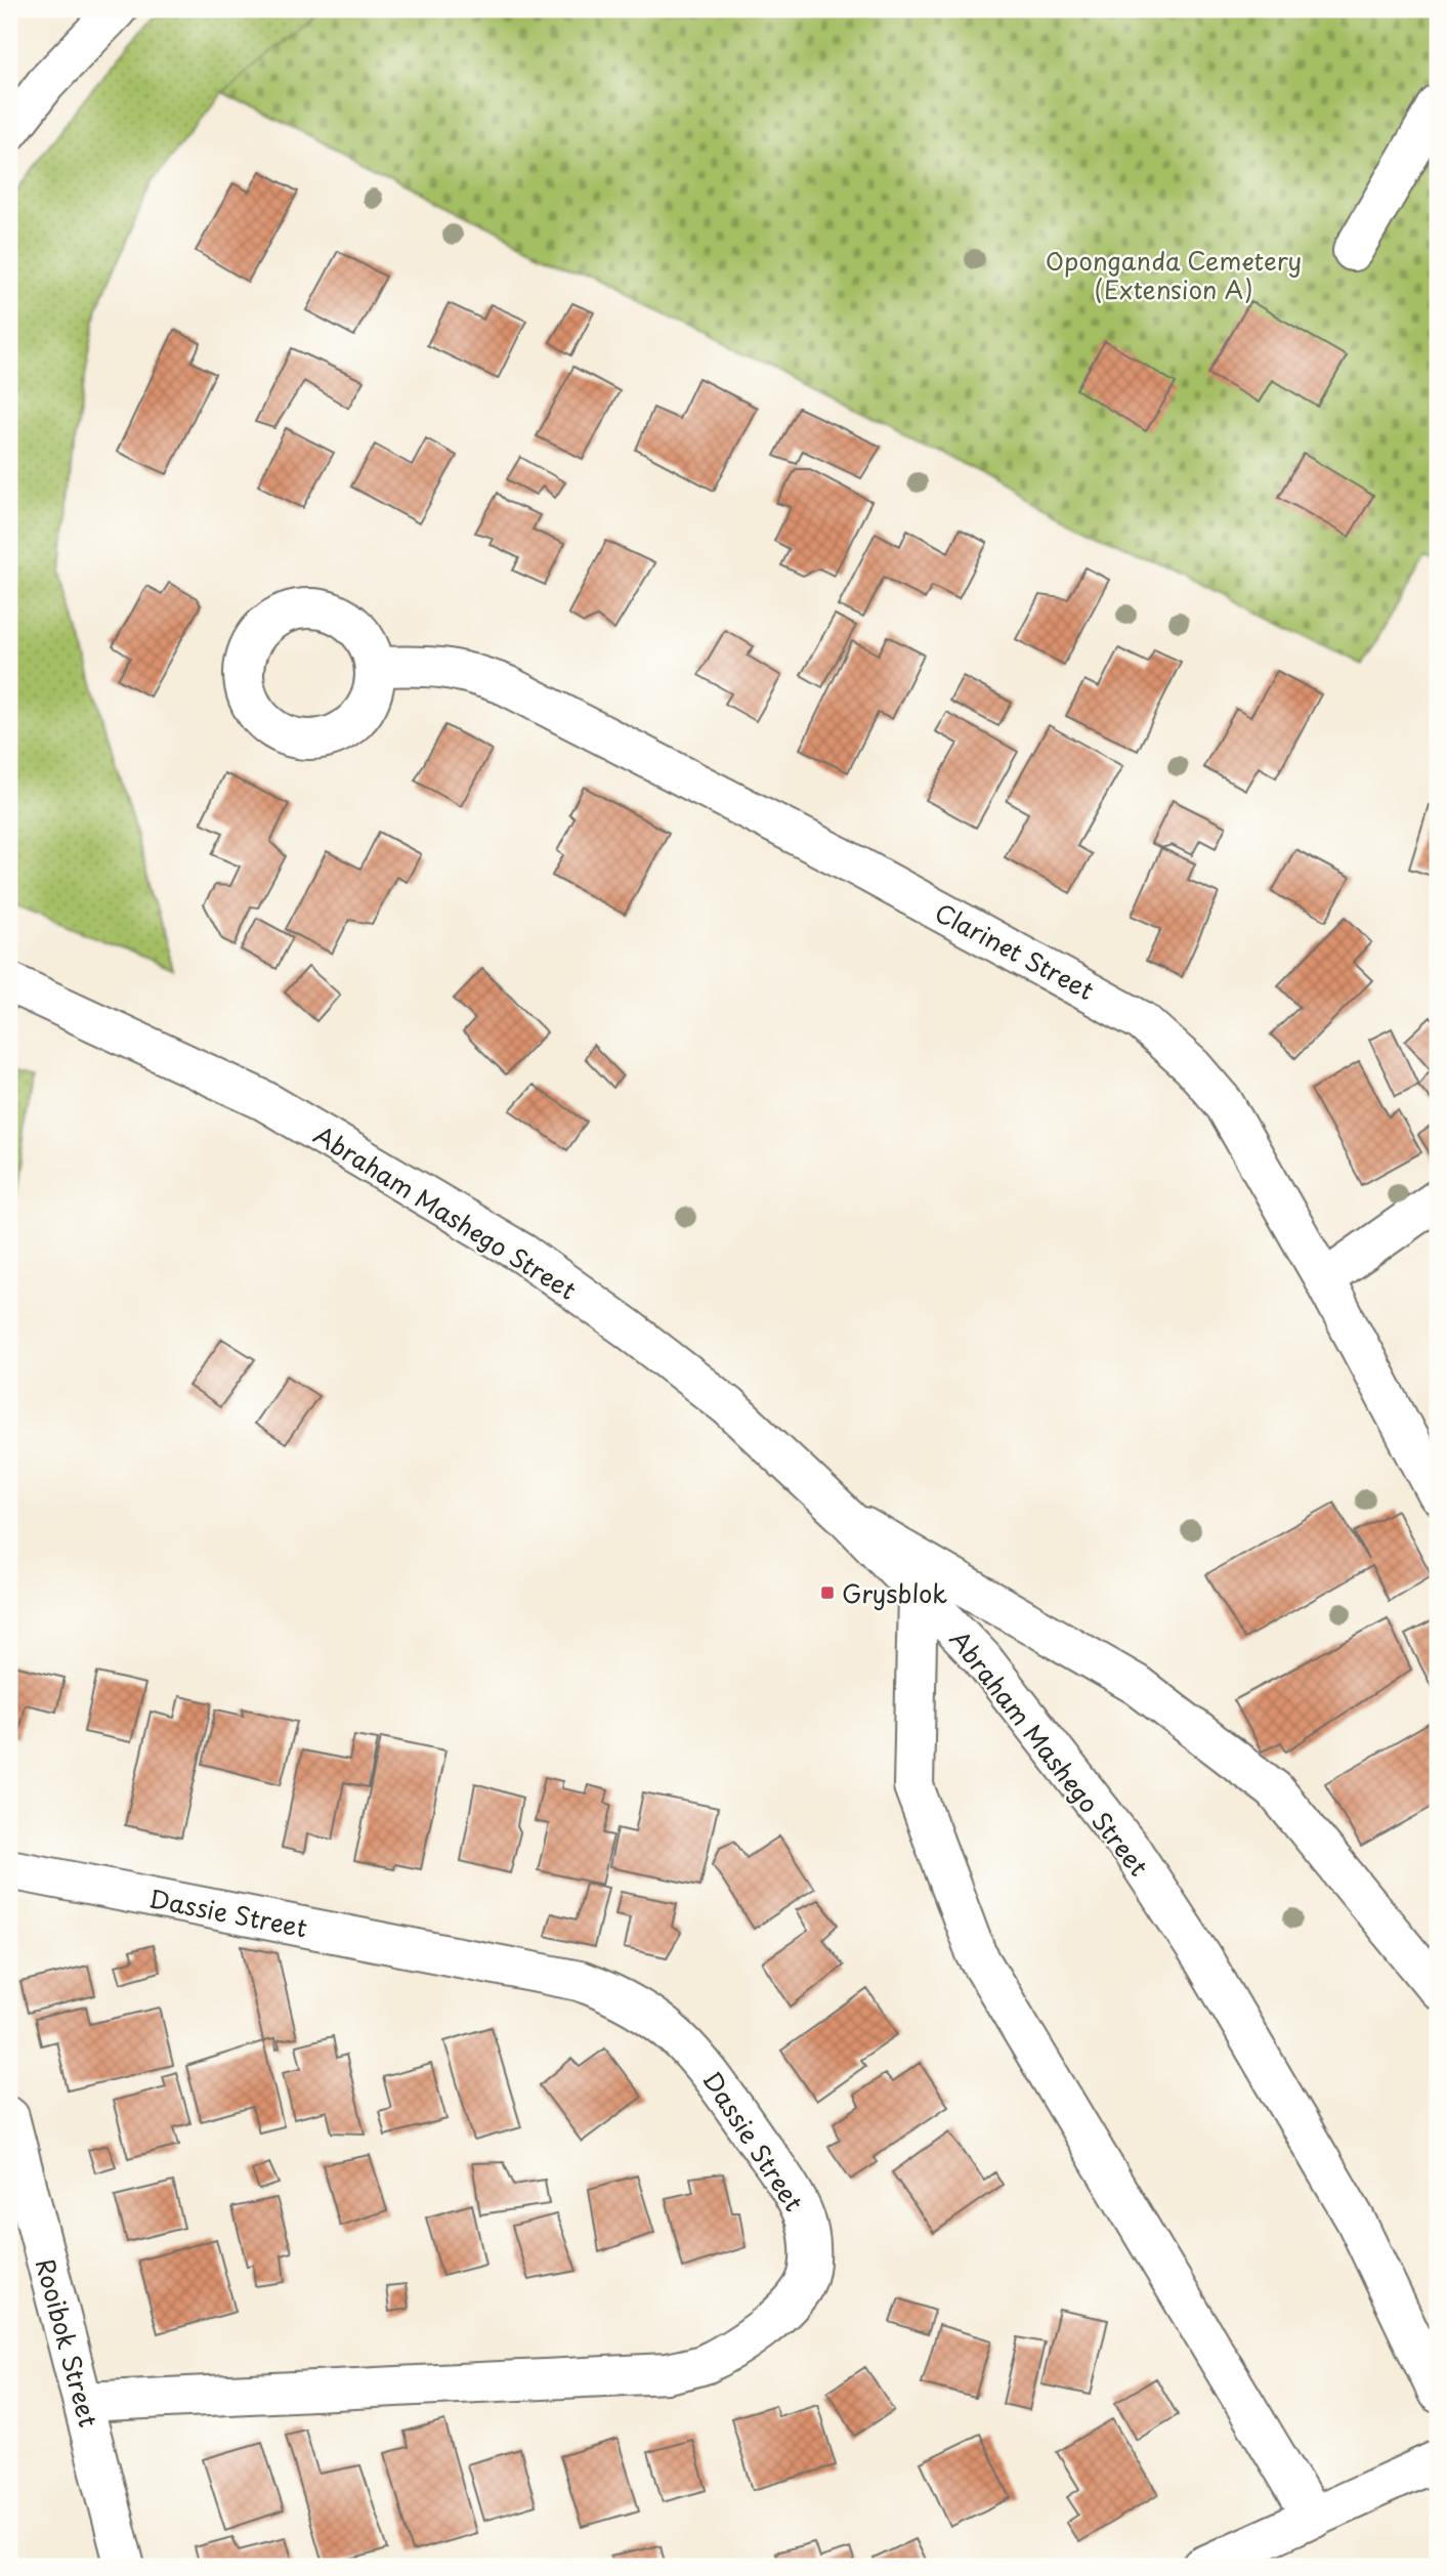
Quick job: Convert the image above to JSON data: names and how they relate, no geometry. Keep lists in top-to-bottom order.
{
  "streets": {
    "street": [
      "Clarinet Street",
      "Abraham Mashego Street",
      "Dassie Street",
      "Rooibok Street"
    ]
  },
  "crossings": [
    ["Dassie Street", "Rooibok Street"]
  ],
  "parks": ["Oponganda Cemetery (Extension A)"],
  "places": {
    "transit": ["Grysblok"]
  }
}
